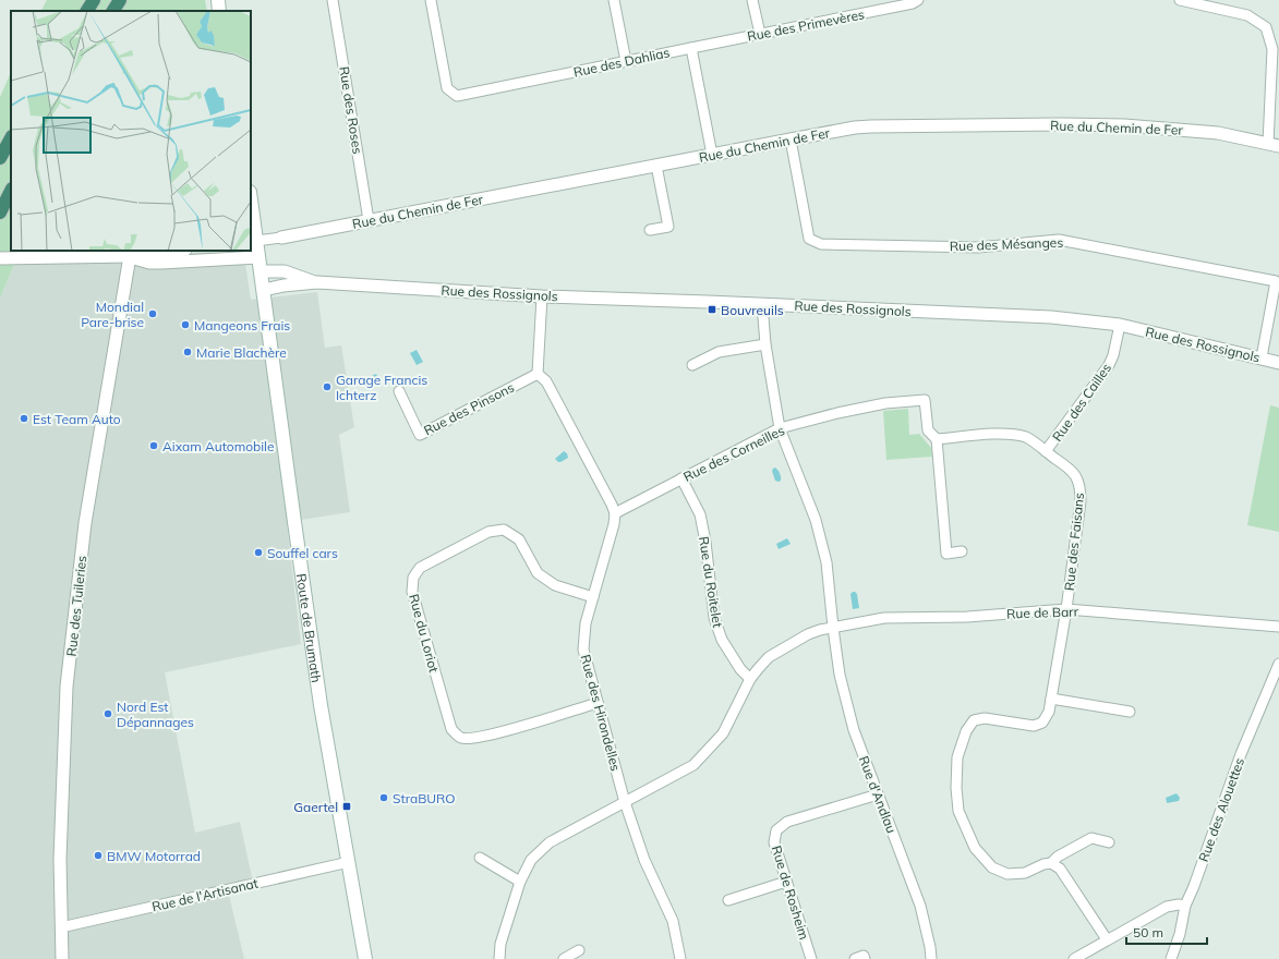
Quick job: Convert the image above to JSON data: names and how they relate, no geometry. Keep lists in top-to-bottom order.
{
  "streets": {
    "main road": ["Route de Brumath"],
    "street": [
      "Rue des Primevères",
      "Rue des Dahlias",
      "Rue des Roses",
      "Rue du Chemin de Fer",
      "Rue des Mésanges",
      "Rue des Rossignols",
      "Rue des Cailles",
      "Rue des Pinsons",
      "Rue des Corneilles",
      "Rue des Faisans",
      "Rue du Roitelet",
      "Rue des Tuileries",
      "Rue de Barr",
      "Rue du Loriot",
      "Rue des Hirondelles",
      "Rue d'Andlau",
      "Rue des Alouettes",
      "Rue de Rosheim",
      "Rue de l'Artisanat"
    ]
  },
  "crossings": [
    ["Rue des Primevères", "Rue des Dahlias"],
    ["Rue des Roses", "Rue du Chemin de Fer"],
    ["Rue du Chemin de Fer", "Rue des Mésanges"],
    ["Rue du Chemin de Fer", "Route de Brumath"],
    ["Rue des Mésanges", "Rue des Rossignols"],
    ["Rue des Rossignols", "Rue des Cailles"],
    ["Rue des Rossignols", "Route de Brumath"],
    ["Rue des Rossignols", "Rue d'Andlau"],
    ["Rue des Cailles", "Rue des Faisans"],
    ["Rue des Corneilles", "Rue des Faisans"],
    ["Rue des Corneilles", "Rue du Roitelet"],
    ["Rue des Corneilles", "Rue des Hirondelles"],
    ["Rue des Corneilles", "Rue d'Andlau"],
    ["Rue des Faisans", "Rue de Barr"],
    ["Rue du Roitelet", "Rue de Barr"],
    ["Rue des Tuileries", "Rue de l'Artisanat"],
    ["Rue de Barr", "Rue des Hirondelles"],
    ["Rue de Barr", "Rue d'Andlau"],
    ["Route de Brumath", "Rue de l'Artisanat"],
    ["Rue du Loriot", "Rue des Hirondelles"],
    ["Rue d'Andlau", "Rue de Rosheim"]
  ],
  "places": {
    "transit": ["Bouvreuils", "Gaertel"],
    "other": [
      "Mondial Pare-brise",
      "Mangeons Frais",
      "Marie Blachère",
      "Garage Francis Ichterz",
      "Est Team Auto",
      "Aixam Automobile",
      "Souffel cars",
      "Nord Est Dépannages",
      "StraBURO",
      "BMW Motorrad"
    ]
  },
  "scale_bar": "50 m"
}
